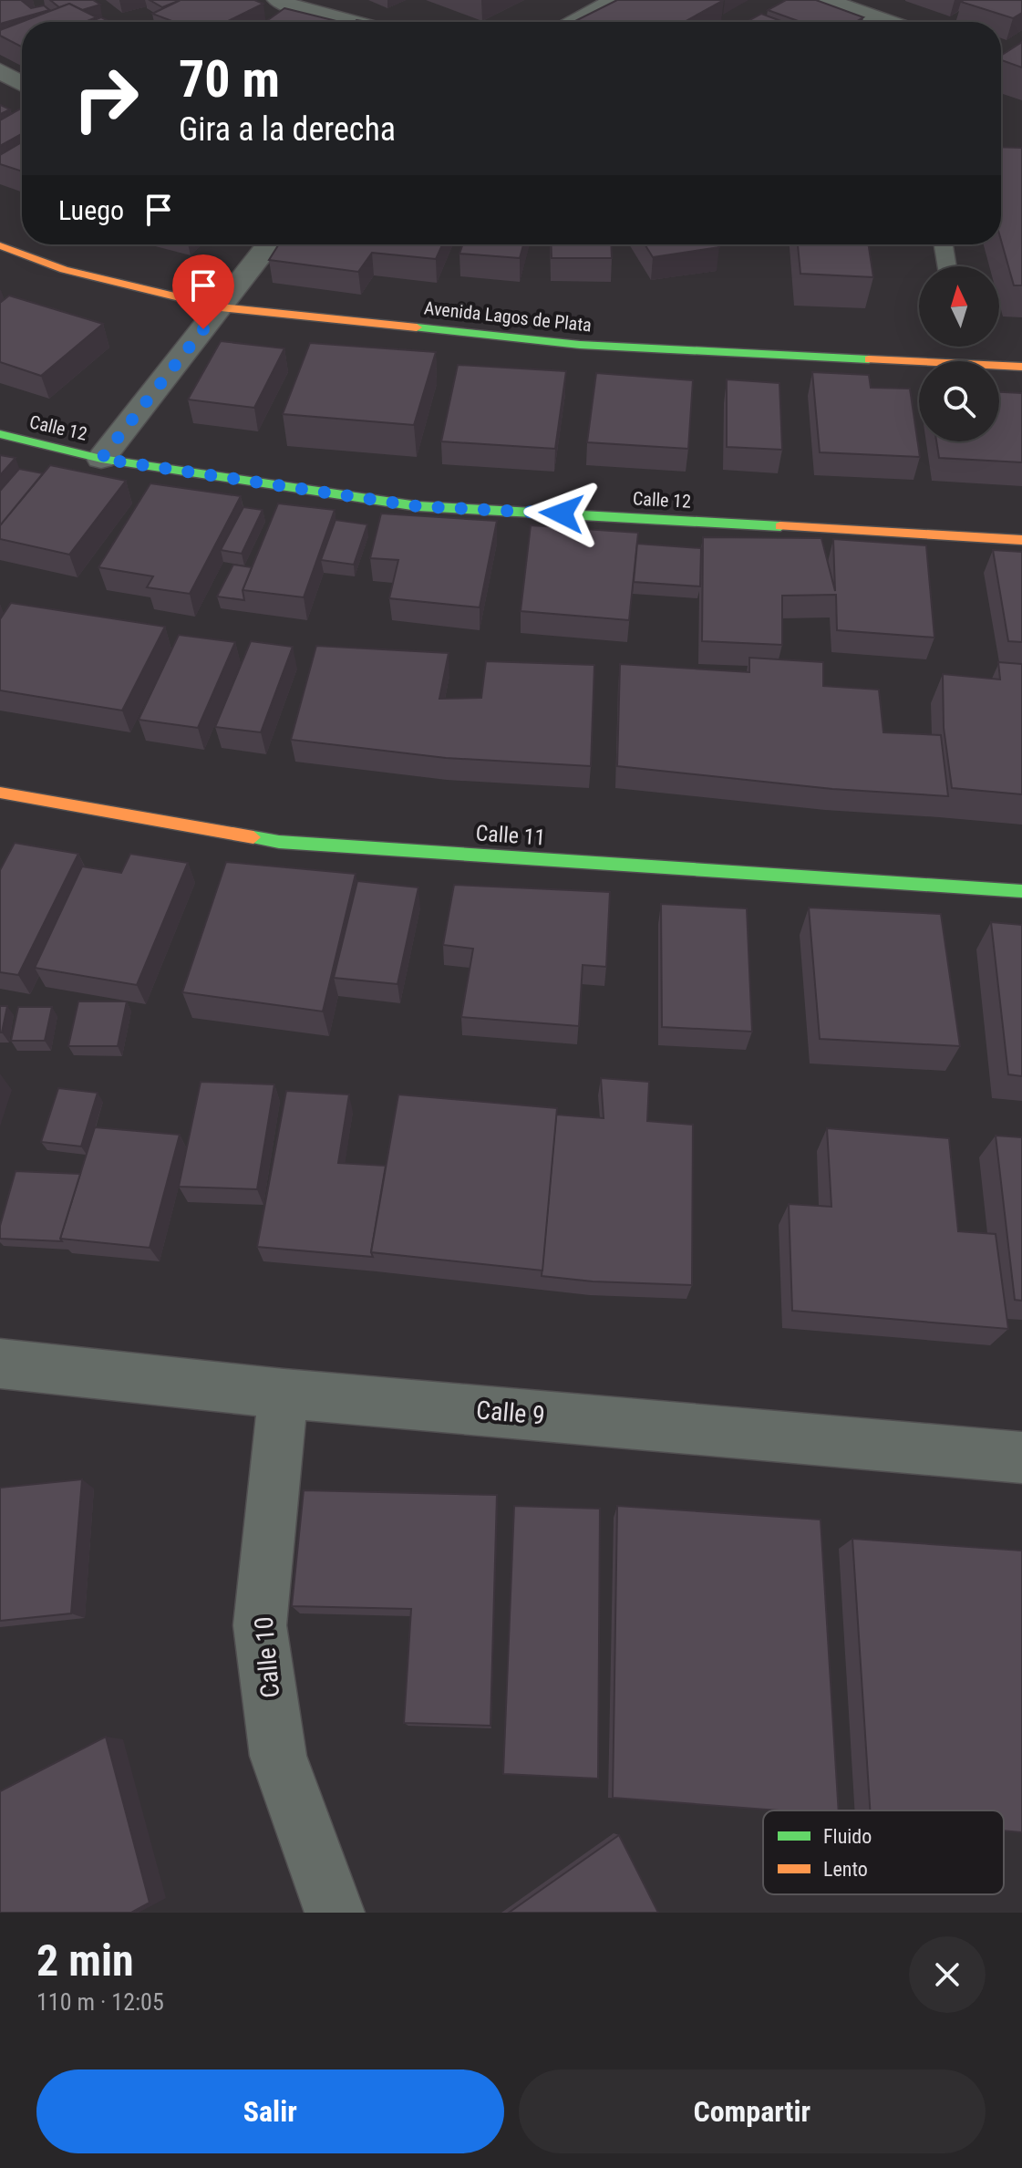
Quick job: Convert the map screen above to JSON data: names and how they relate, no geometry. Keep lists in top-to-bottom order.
{
  "streets": {
    "street": [
      "Avenida Lagos de Plata",
      "Calle 12",
      "Calle 11",
      "Calle 9",
      "Calle 10"
    ]
  },
  "crossings": [
    ["Calle 9", "Calle 10"]
  ],
  "legend": ["Fluido", "Lento"],
  "north": "top",
  "page": {
    "turn": ["70 m", "Gira a la derecha"],
    "then": "Luego",
    "heading": ["2 min", "110 m · 12:05"],
    "buttons": ["Salir", "Compartir"]
  }
}
